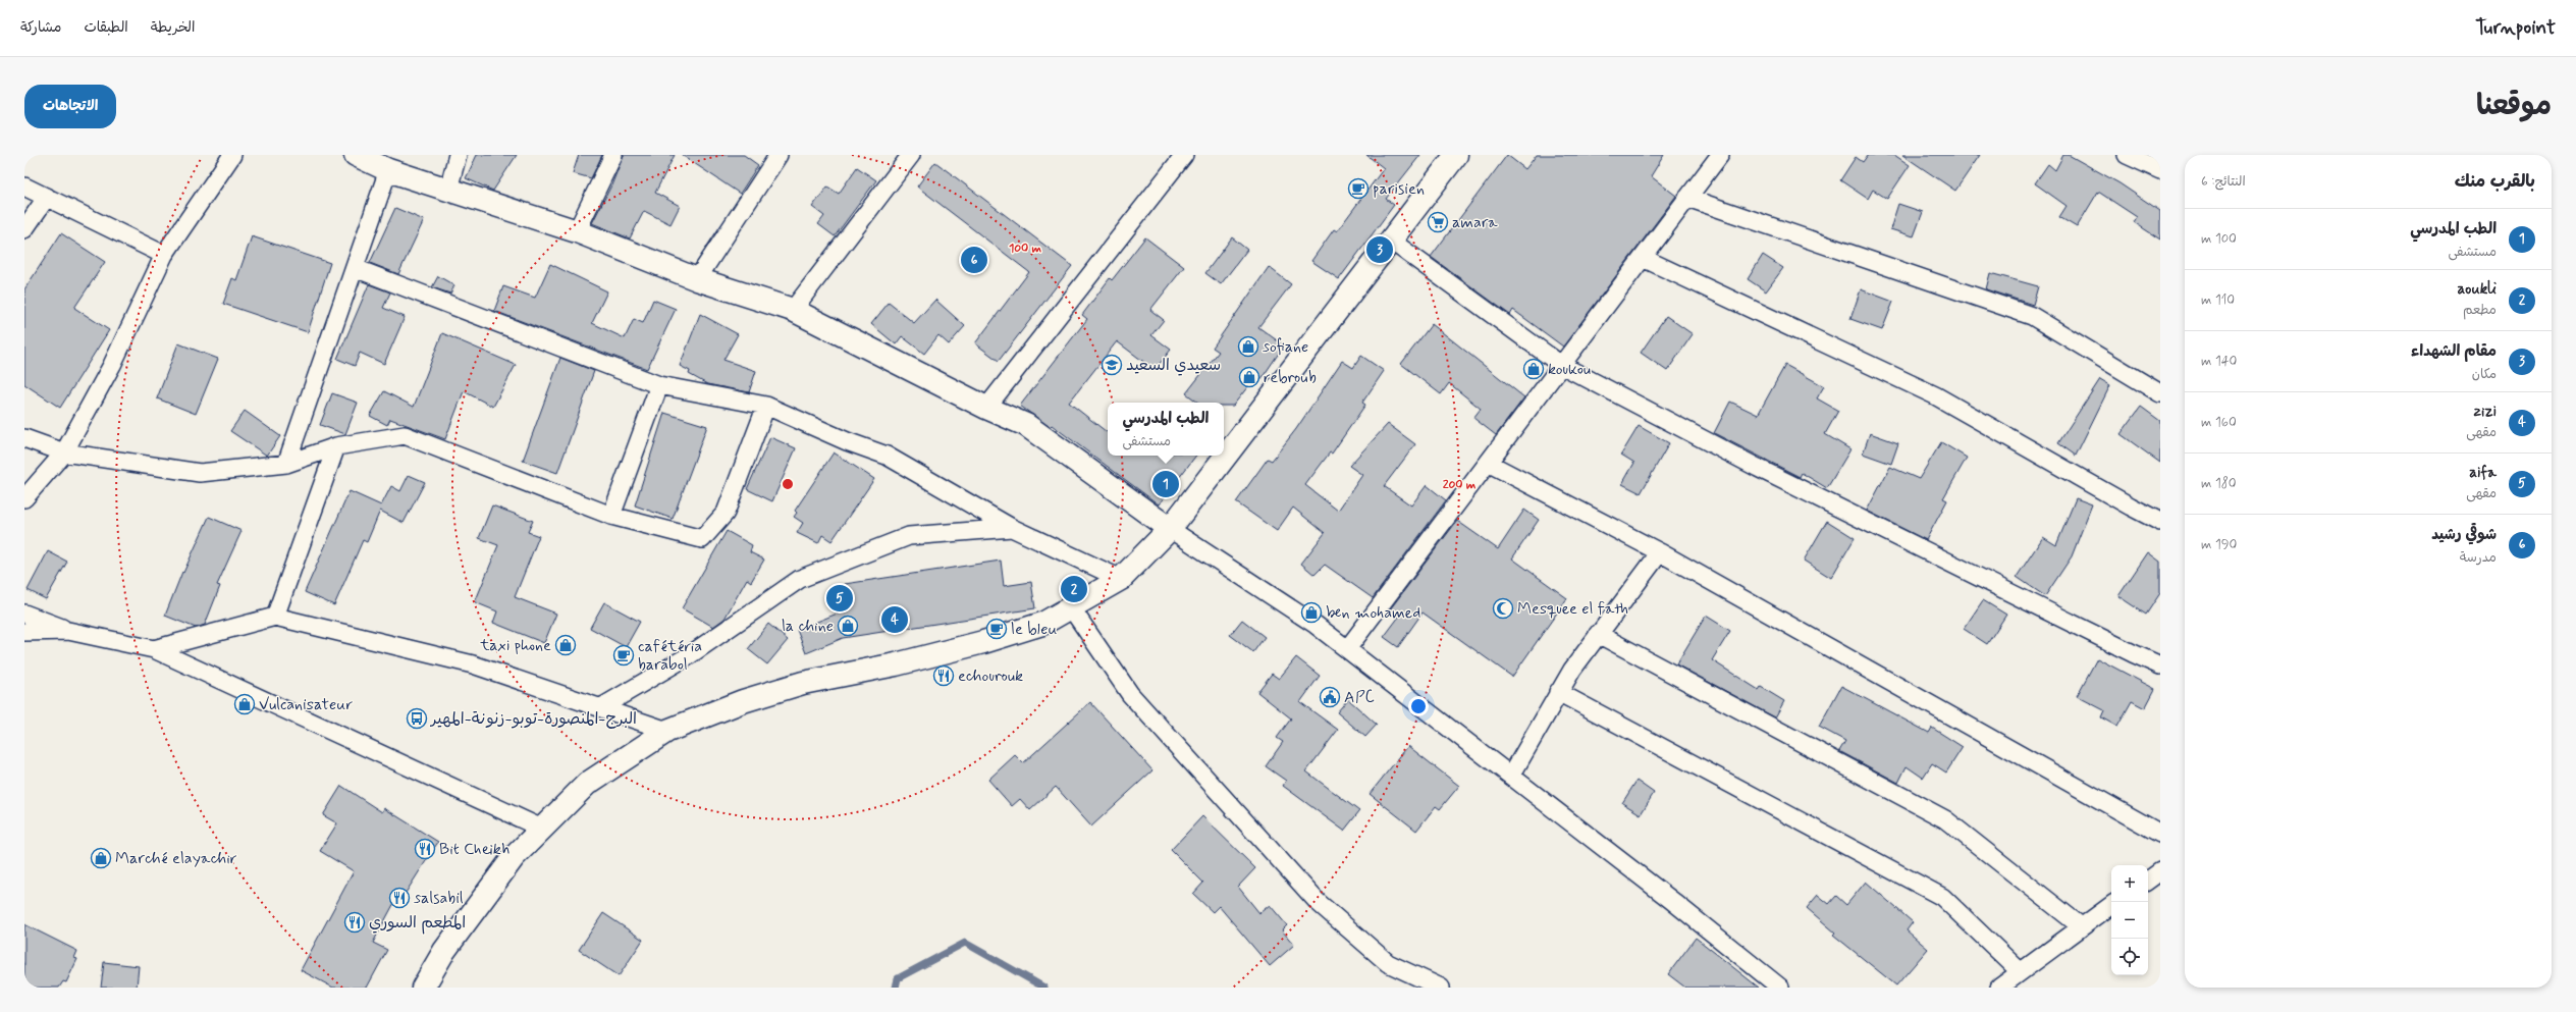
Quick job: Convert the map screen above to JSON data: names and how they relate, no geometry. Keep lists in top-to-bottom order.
{
  "places": {
    "cafe": ["parisien", "le bleu", "cafétéria barabol"],
    "supermarket": ["amara"],
    "shop": [
      "sofiane",
      "koukou",
      "rebroub",
      "ben mohamed",
      "la chine",
      "taxi phone",
      "Vulcanisateur",
      "Marché elayachir"
    ],
    "school or university": ["سعيدي السعيد"],
    "mosque": ["Mesquee el fath"],
    "restaurant": [
      "echourouk",
      "Bit Cheikh",
      "salsabil",
      "المطعم السوري"
    ],
    "public building": ["APC"],
    "bus stop": ["البرج-المنصورة-توبو-زنونة-المهير"]
  },
  "page": {
    "header": "Turnpoint",
    "nav": ["الخريطة", "الطبقات", "مشاركة"],
    "title": "موقعنا",
    "buttons": "الاتجاهات",
    "heading": ["بالقرب منك", "النتائج: 6"],
    "list": [
      {
        "mark": "1",
        "name": "الطب المدرسي",
        "note": "مستشفى",
        "value": "100 m"
      },
      {
        "mark": "2",
        "name": "aoukli",
        "note": "مطعم",
        "value": "110 m"
      },
      {
        "mark": "3",
        "name": "مقام الشهداء",
        "note": "مكان",
        "value": "140 m"
      },
      {
        "mark": "4",
        "name": "zizi",
        "note": "مقهى",
        "value": "160 m"
      },
      {
        "mark": "5",
        "name": "aifa",
        "note": "مقهى",
        "value": "180 m"
      },
      {
        "mark": "6",
        "name": "شوقي رشيد",
        "note": "مدرسة",
        "value": "190 m"
      }
    ],
    "pins": [
      "3",
      "6",
      "1",
      "2",
      "5",
      "4"
    ],
    "popup": ["الطب المدرسي", "مستشفى"],
    "map_buttons": ["+", "−"]
  },
  "rings": ["100 m", "200 m"]
}
